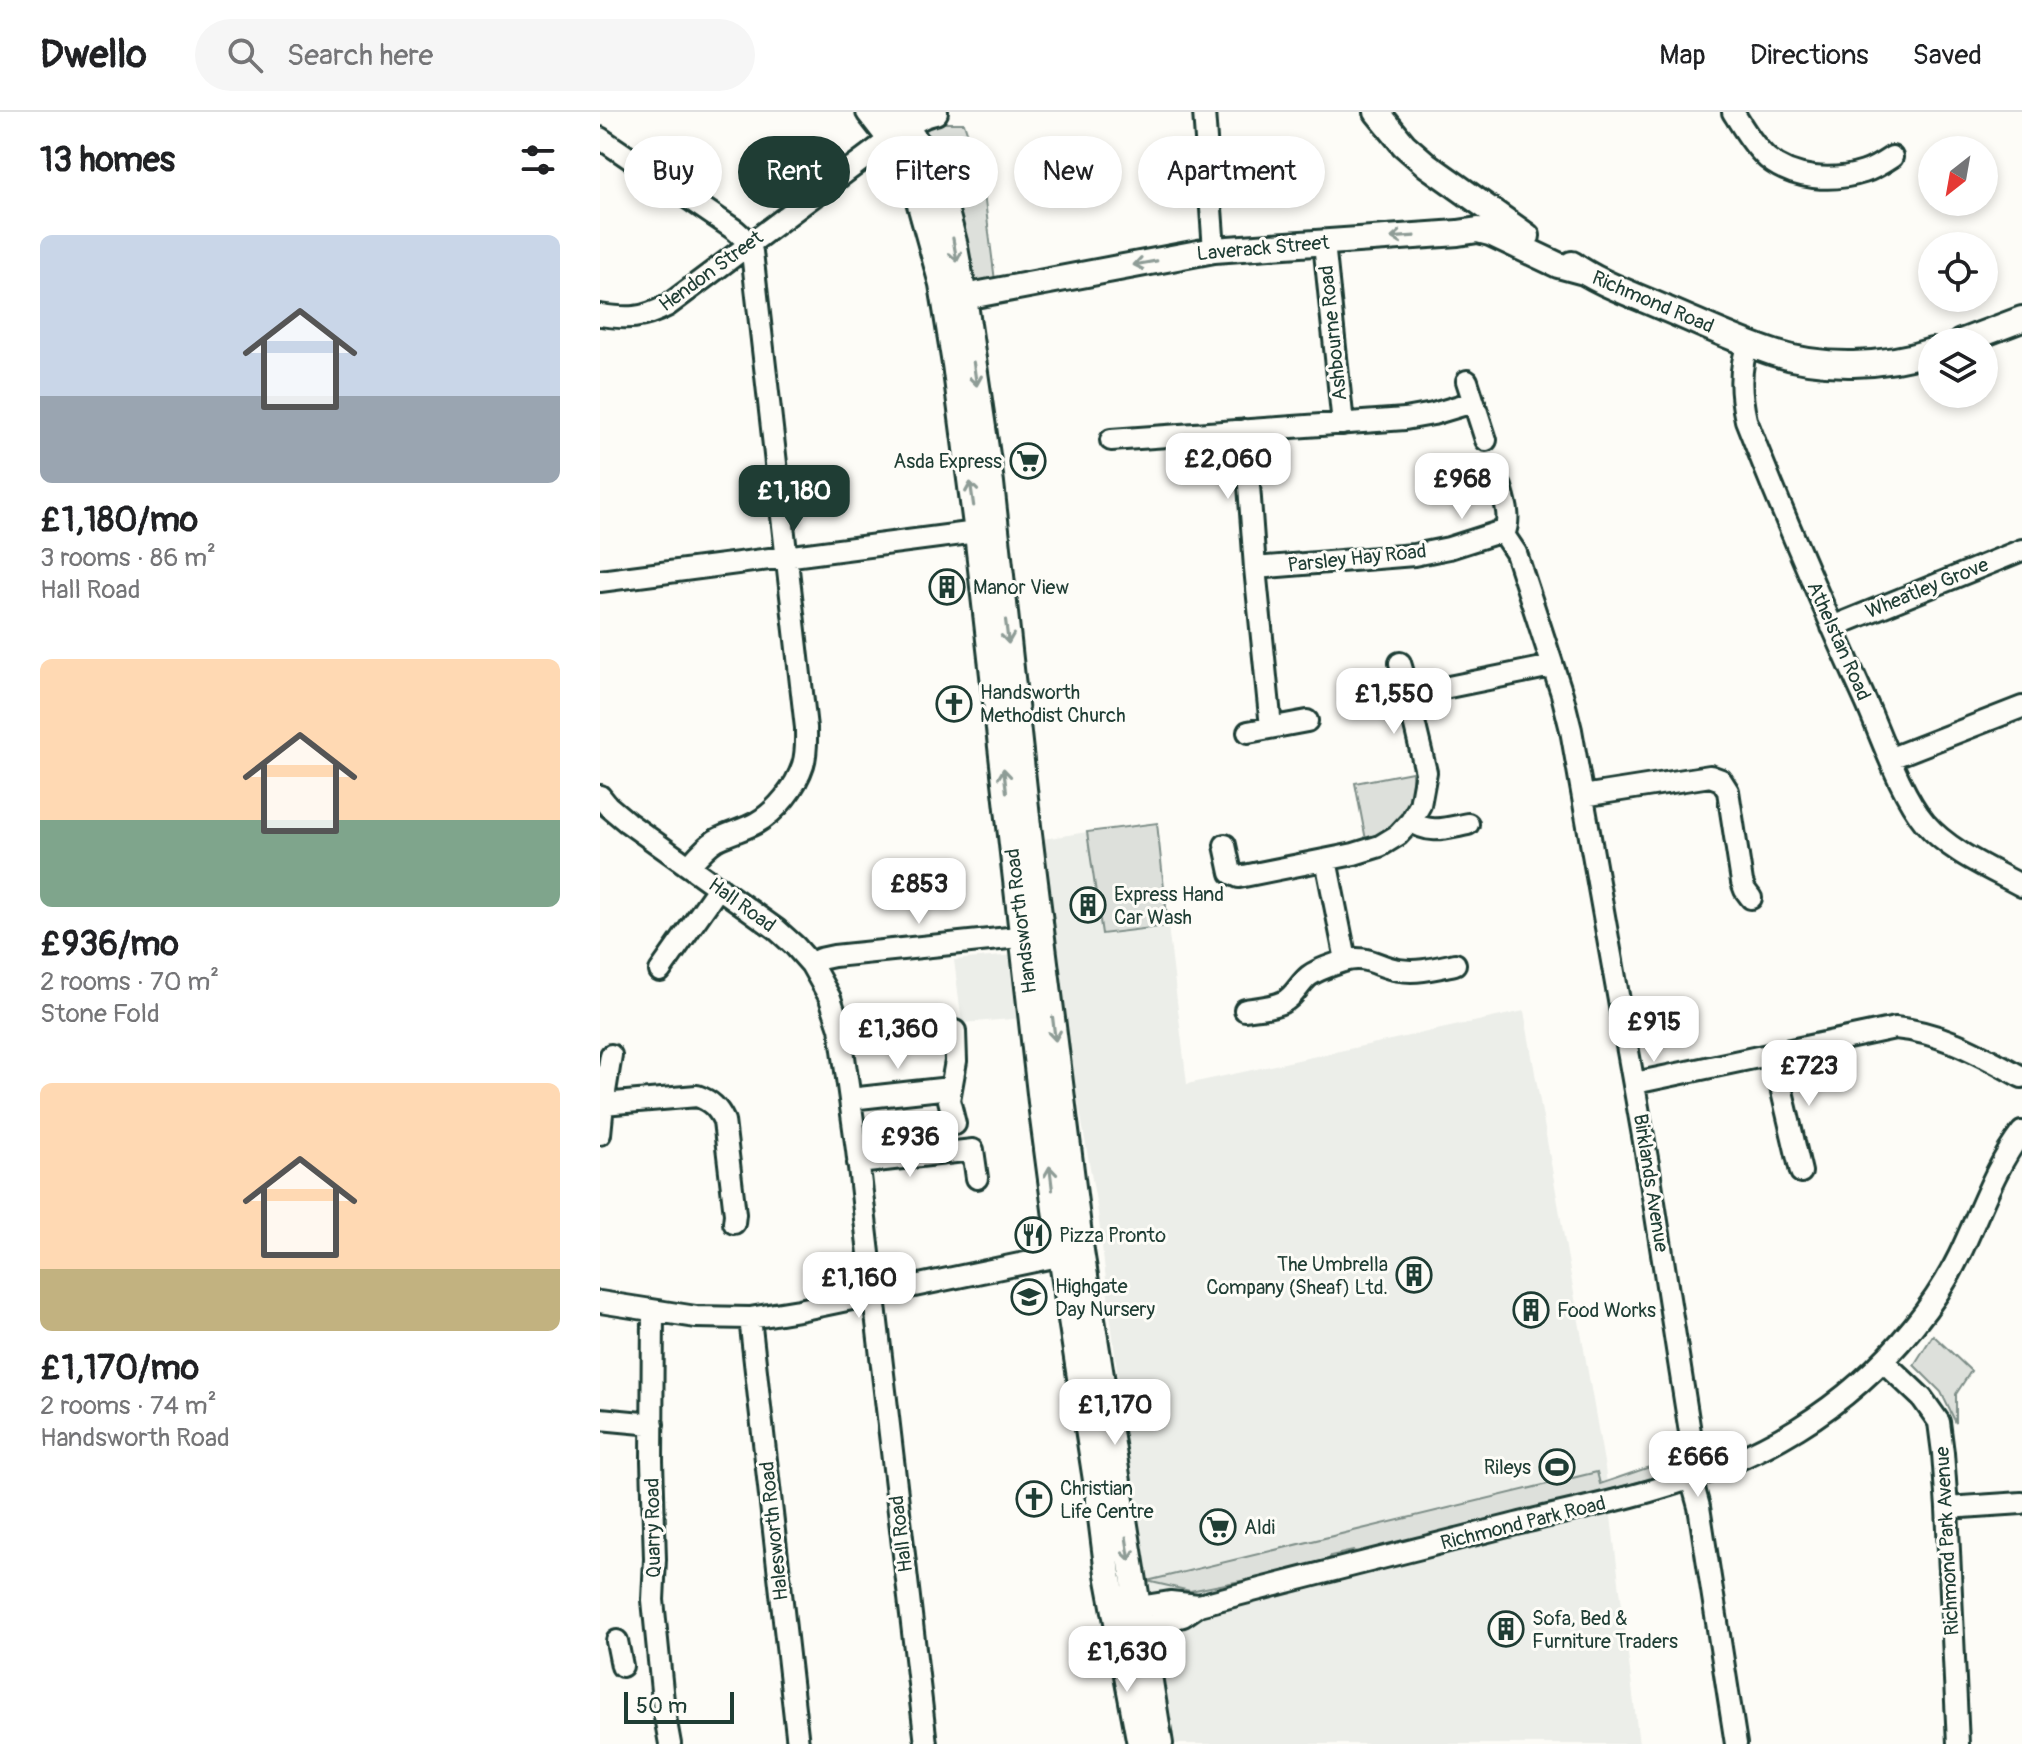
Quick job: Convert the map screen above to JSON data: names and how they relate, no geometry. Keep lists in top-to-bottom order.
{
  "streets": {
    "main road": ["Laverack Street", "Richmond Road", "Handsworth Road"],
    "street": [
      "Hendon Street",
      "Ashbourne Road",
      "Parsley Hay Road",
      "Wheatley Grove",
      "Athelstan Road",
      "Hall Road",
      "Birklands Avenue",
      "Richmond Park Road",
      "Quarry Road",
      "Halesworth Road",
      "Richmond Park Avenue"
    ]
  },
  "crossings": [
    ["Laverack Street", "Richmond Road"],
    ["Laverack Street", "Ashbourne Road"],
    ["Laverack Street", "Handsworth Road"],
    ["Hendon Street", "Hall Road"],
    ["Hendon Street", "Handsworth Road"],
    ["Richmond Road", "Athelstan Road"],
    ["Wheatley Grove", "Athelstan Road"],
    ["Handsworth Road", "Richmond Park Road"],
    ["Birklands Avenue", "Richmond Park Road"],
    ["Richmond Park Road", "Richmond Park Avenue"]
  ],
  "one_way": ["Laverack Street"],
  "places": {
    "supermarket": ["Asda Express", "Aldi"],
    "building": [
      "Manor View",
      "Express Hand Car Wash",
      "The Umbrella Company (Sheaf) Ltd.",
      "Food Works",
      "Sofa, Bed & Furniture Traders"
    ],
    "church": ["Handsworth Methodist Church", "Christian Life Centre"],
    "restaurant": ["Pizza Pronto"],
    "school or university": ["Highgate Day Nursery"],
    "sports": ["Rileys"]
  },
  "scale_bar": "50 m",
  "north": "bottom left",
  "page": {
    "header": "Dwello",
    "search": "Search here",
    "nav": ["Map", "Directions", "Saved"],
    "heading": "13 homes",
    "chip": [
      "Buy",
      "Rent",
      "Filters",
      "New",
      "Apartment"
    ],
    "list": [
      {
        "name": "£1,180/mo",
        "note": "3 rooms · 86 m² · Hall Road"
      },
      {
        "name": "£936/mo",
        "note": "2 rooms · 70 m² · Stone Fold"
      },
      {
        "name": "£1,170/mo",
        "note": "2 rooms · 74 m² · Handsworth Road"
      }
    ],
    "price": [
      "£2,060",
      "£968",
      "£1,180",
      "£1,550",
      "£853",
      "£915",
      "£1,360",
      "£723",
      "£936",
      "£1,160",
      "£1,170",
      "£666",
      "£1,630"
    ],
    "scale": "50 m"
  }
}
